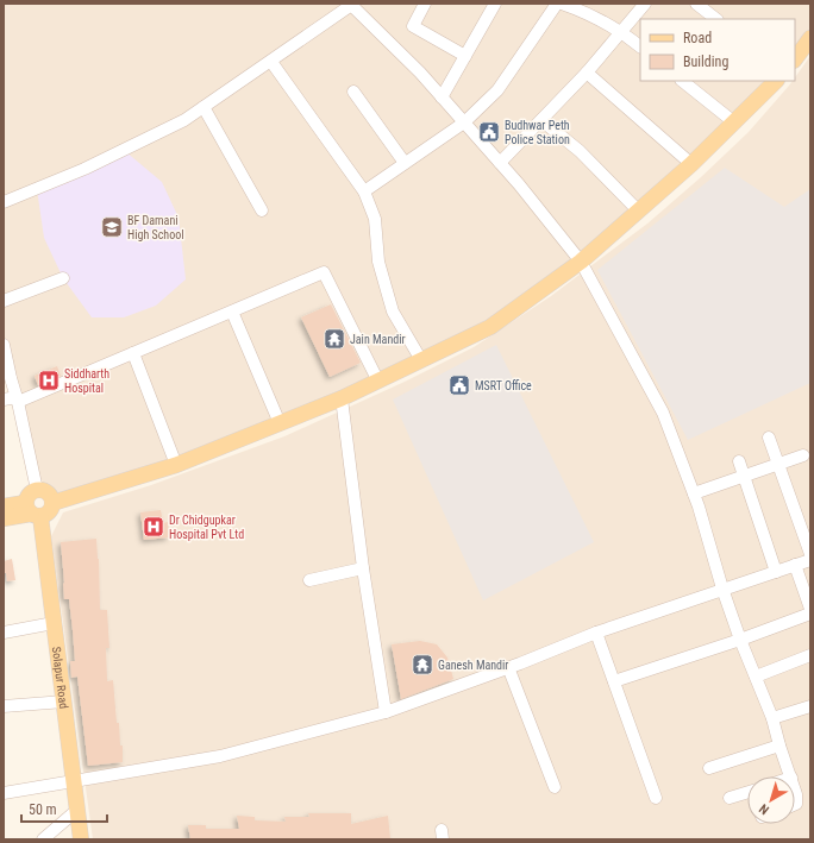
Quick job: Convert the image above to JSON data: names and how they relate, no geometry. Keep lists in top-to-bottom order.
{
  "streets": {
    "main road": ["Solapur Road"]
  },
  "places": {
    "public building": ["Budhwar Peth Police Station", "MSRT Office"],
    "school or university": ["BF Damani High School"],
    "temple": ["Jain Mandir", "Ganesh Mandir"],
    "hospital": ["Siddharth Hospital", "Dr Chidgupkar Hospital Pvt Ltd"]
  },
  "legend": ["Road", "Building"],
  "scale_bar": "50 m",
  "north": "bottom left"
}
